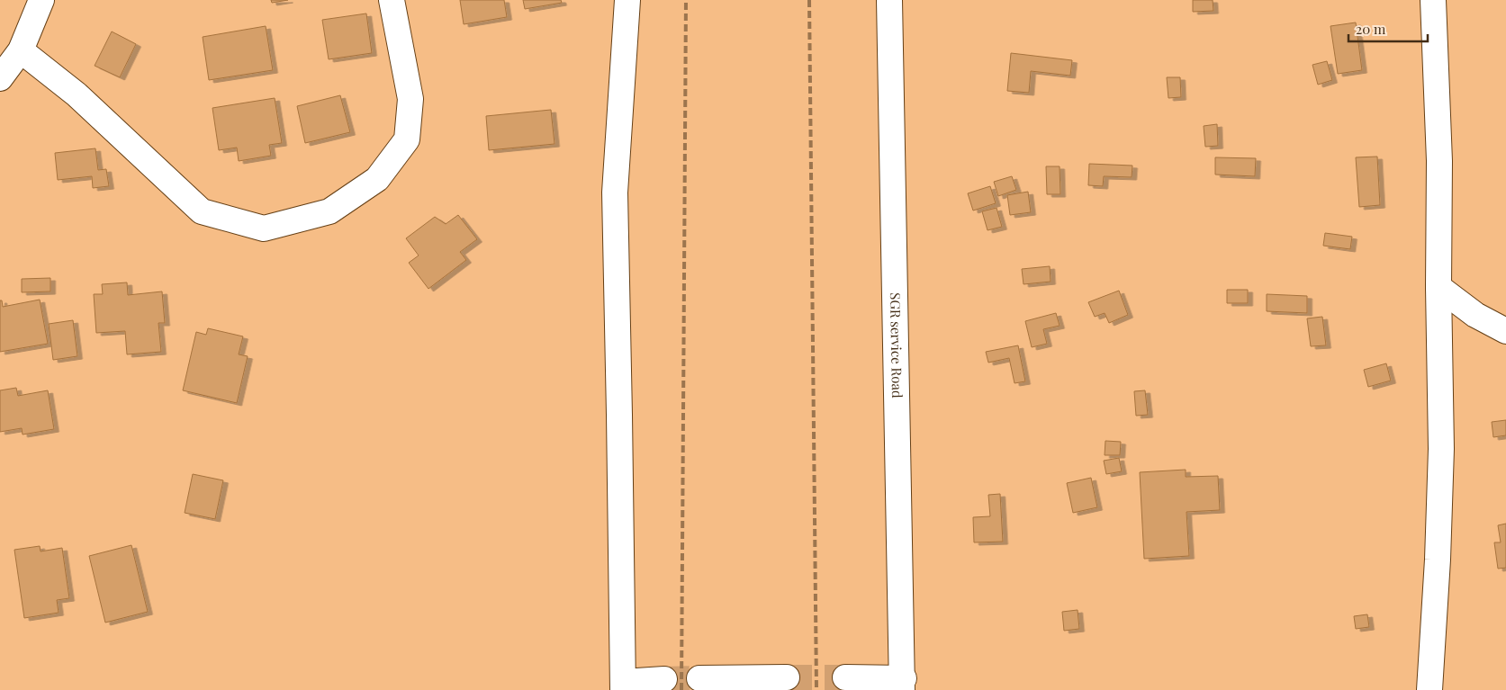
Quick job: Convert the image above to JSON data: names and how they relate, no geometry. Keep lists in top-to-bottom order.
{
  "streets": {
    "street": ["SGR service Road"]
  },
  "scale_bar": "20 m"
}
